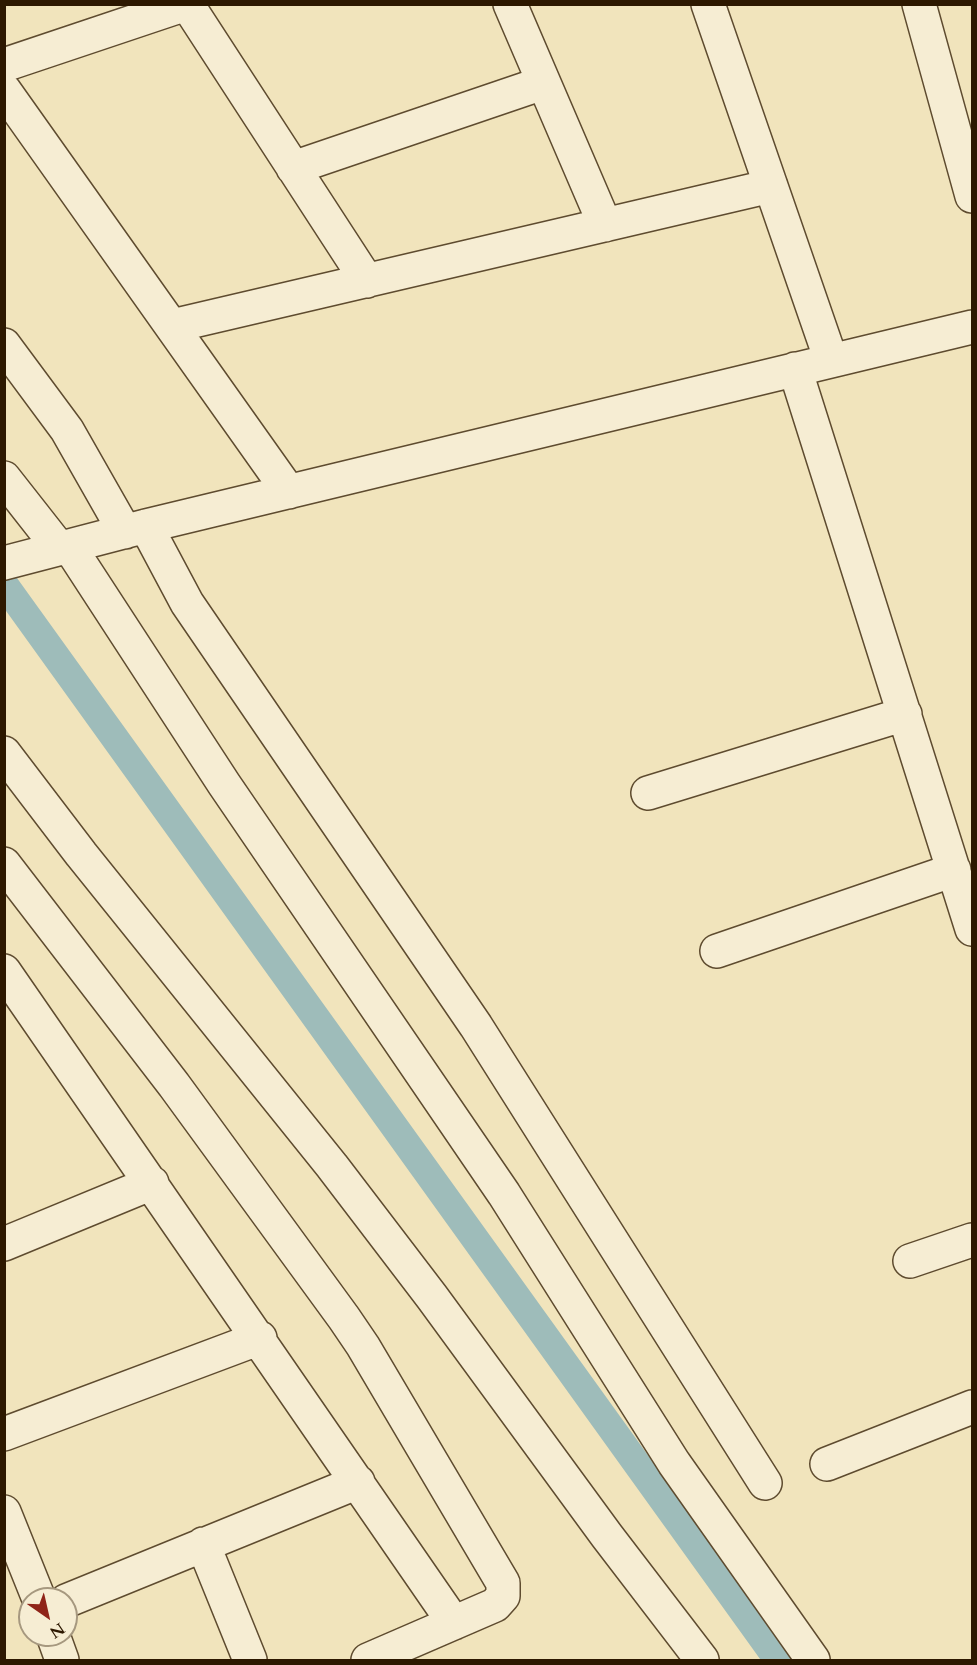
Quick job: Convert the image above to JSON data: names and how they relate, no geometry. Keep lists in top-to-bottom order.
{
  "north": "bottom right"
}
